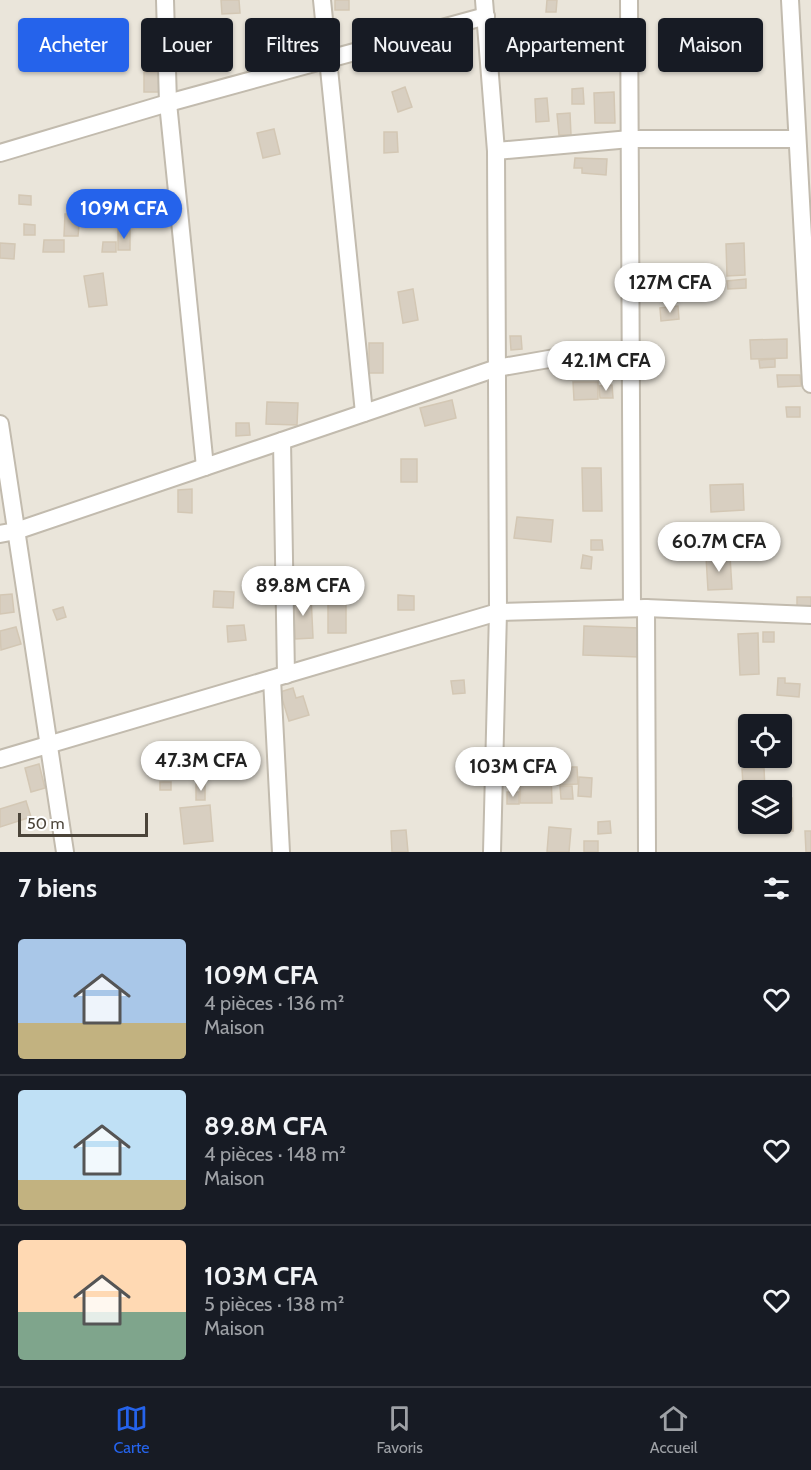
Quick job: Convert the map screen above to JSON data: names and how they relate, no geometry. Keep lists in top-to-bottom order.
{
  "scale_bar": "50 m",
  "page": {
    "chip": [
      "Acheter",
      "Louer",
      "Filtres",
      "Nouveau",
      "Appartement",
      "Maison"
    ],
    "price": [
      "109M CFA",
      "127M CFA",
      "42.1M CFA",
      "60.7M CFA",
      "89.8M CFA",
      "47.3M CFA",
      "103M CFA"
    ],
    "scale": "50 m",
    "heading": "7 biens",
    "list": [
      {
        "name": "109M CFA",
        "note": "4 pièces · 136 m² · Maison"
      },
      {
        "name": "89.8M CFA",
        "note": "4 pièces · 148 m² · Maison"
      },
      {
        "name": "103M CFA",
        "note": "5 pièces · 138 m² · Maison"
      }
    ],
    "tabs": ["Carte", "Favoris", "Accueil"]
  }
}
